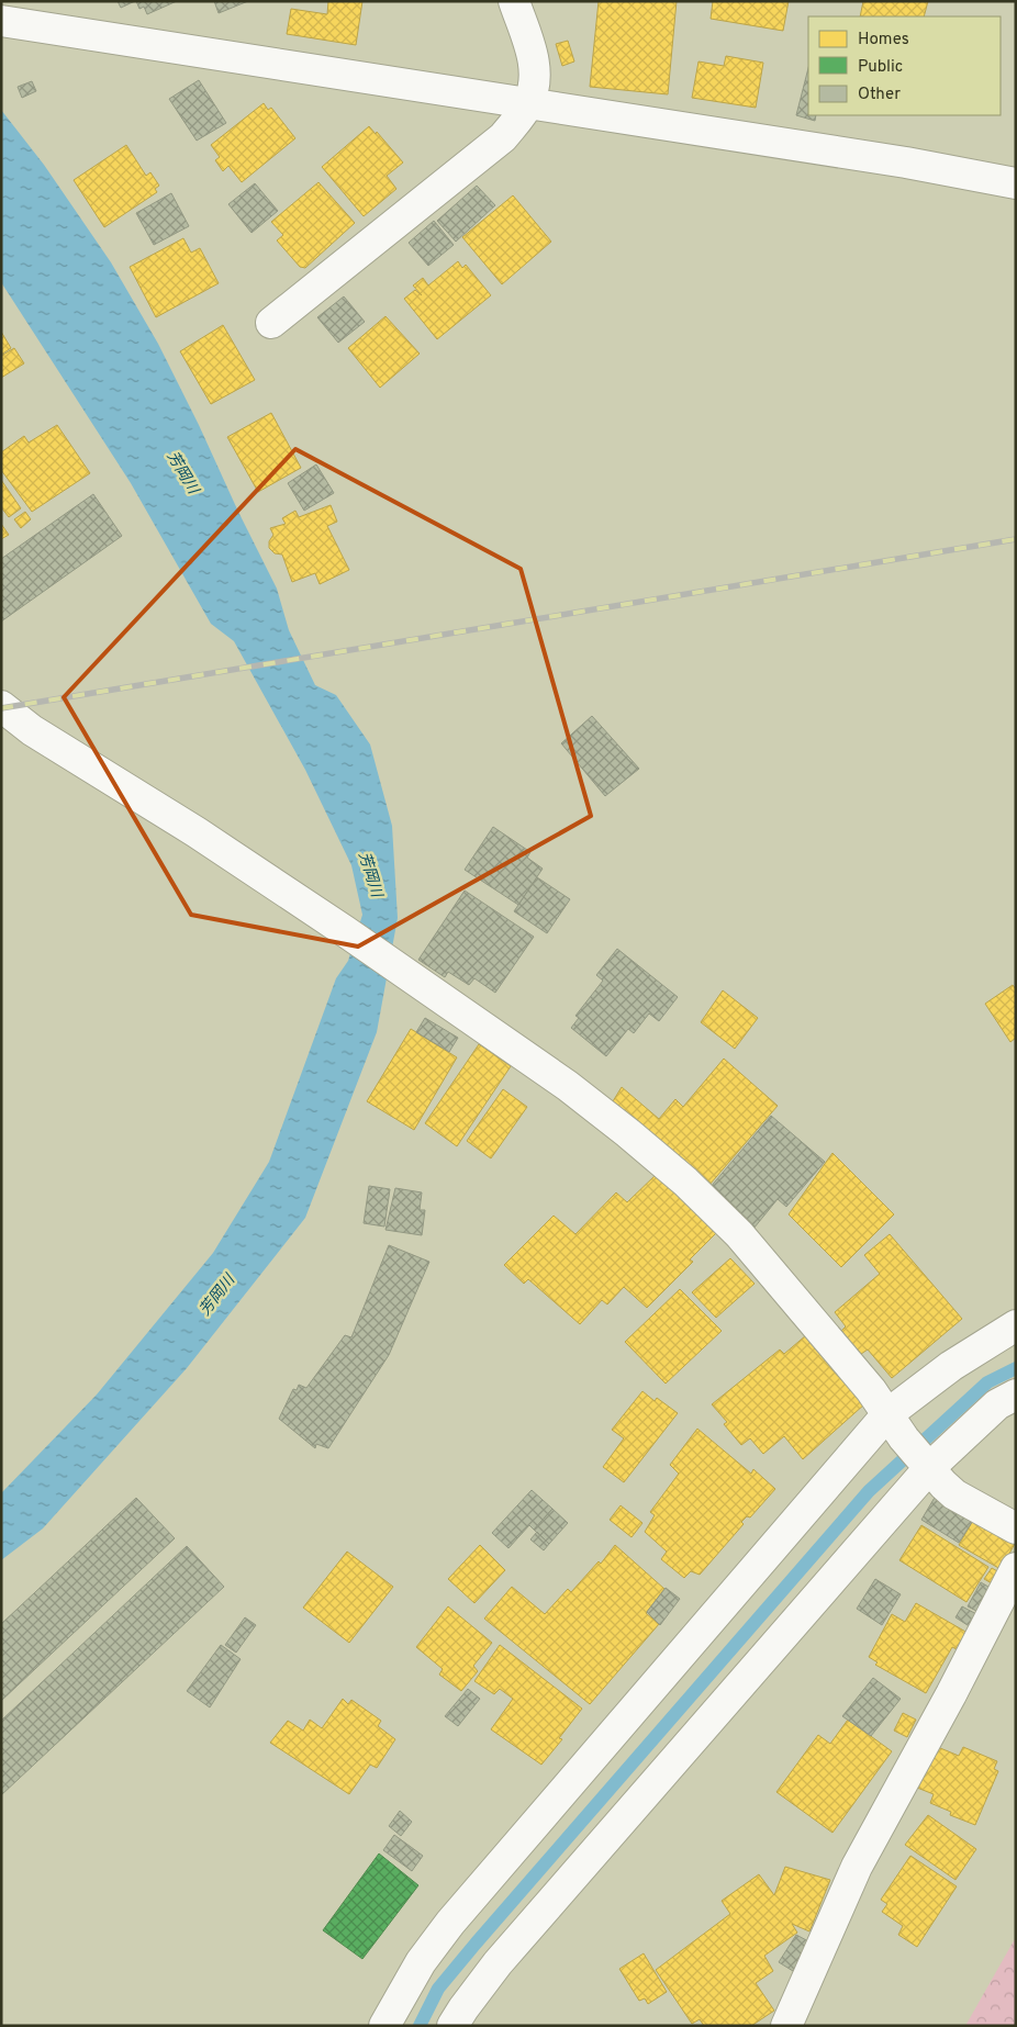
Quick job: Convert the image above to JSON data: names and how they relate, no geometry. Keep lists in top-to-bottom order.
{
  "water": ["芳岡川"],
  "legend": ["Homes", "Public", "Other"]
}
